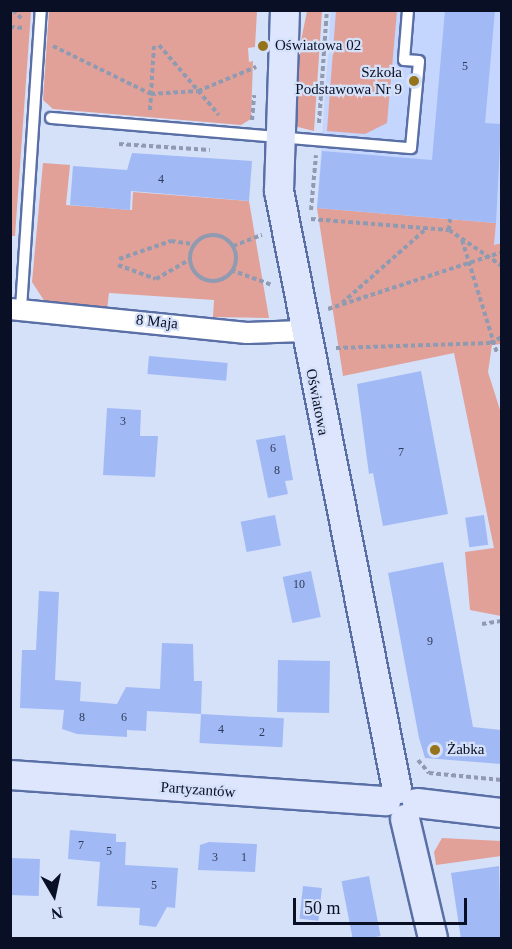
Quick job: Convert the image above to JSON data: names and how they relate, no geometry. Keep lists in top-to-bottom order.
{
  "streets": {
    "street": ["8 Maja", "Oświatowa", "Partyzantów"]
  },
  "crossings": [
    ["8 Maja", "Oświatowa"],
    ["Oświatowa", "Partyzantów"]
  ],
  "places": ["Oświatowa 02", "Szkoła Podstawowa Nr 9", "Żabka"],
  "house_numbers": [
    "5",
    "4",
    "3",
    "6",
    "7",
    "8",
    "10",
    "9",
    "8",
    "6",
    "4",
    "2",
    "7",
    "5",
    "3",
    "1",
    "5"
  ],
  "scale_bar": "50 m",
  "north": "bottom"
}
